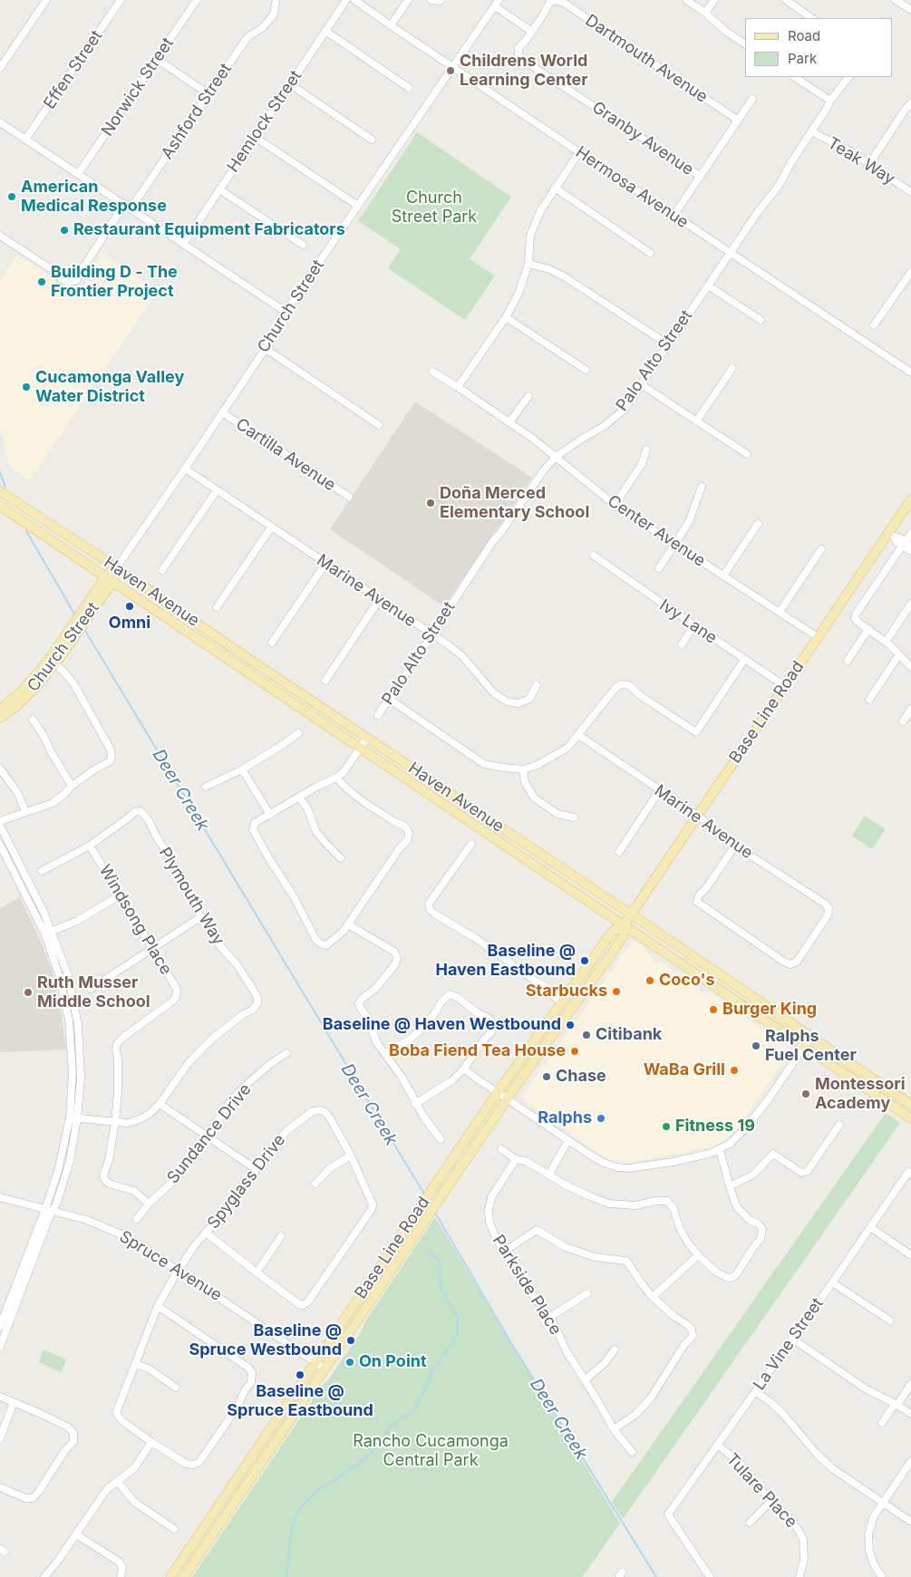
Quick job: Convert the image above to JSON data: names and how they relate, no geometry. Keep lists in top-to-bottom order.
{
  "streets": {
    "main road": ["Church Street", "Haven Avenue", "Base Line Road"],
    "street": [
      "Dartmouth Avenue",
      "Effen Street",
      "Norwick Street",
      "Ashford Street",
      "Hemlock Street",
      "Granby Avenue",
      "Teak Way",
      "Hermosa Avenue",
      "Palo Alto Street",
      "Cartilla Avenue",
      "Center Avenue",
      "Marine Avenue",
      "Ivy Lane",
      "Plymouth Way",
      "Windsong Place",
      "Sundance Drive",
      "Spyglass Drive",
      "Spruce Avenue",
      "Parkside Place",
      "La Vine Street",
      "Tulare Place"
    ]
  },
  "crossings": [
    ["Teak Way", "Palo Alto Street"],
    ["Hermosa Avenue", "Church Street"],
    ["Hermosa Avenue", "Palo Alto Street"],
    ["Church Street", "Cartilla Avenue"],
    ["Church Street", "Marine Avenue"],
    ["Church Street", "Haven Avenue"],
    ["Palo Alto Street", "Center Avenue"],
    ["Palo Alto Street", "Marine Avenue"],
    ["Center Avenue", "Base Line Road"],
    ["Marine Avenue", "Base Line Road"],
    ["Haven Avenue", "Base Line Road"],
    ["Ivy Lane", "Base Line Road"],
    ["Base Line Road", "Spruce Avenue"],
    ["Plymouth Way", "Windsong Place"],
    ["Spyglass Drive", "Spruce Avenue"],
    ["La Vine Street", "Tulare Place"]
  ],
  "water": ["Deer Creek"],
  "parks": ["Church Street Park", "Rancho Cucamonga Central Park"],
  "places": [
    "Childrens World Learning Center",
    "American Medical Response",
    "Restaurant Equipment Fabricators",
    "Building D - The Frontier Project",
    "Cucamonga Valley Water District",
    "Doña Merced Elementary School",
    "Omni",
    "Baseline @ Haven Eastbound",
    "Coco's",
    "Starbucks",
    "Ruth Musser Middle School",
    "Burger King",
    "Baseline @ Haven Westbound",
    "Citibank",
    "Ralphs Fuel Center",
    "Boba Fiend Tea House",
    "WaBa Grill",
    "Chase",
    "Montessori Academy",
    "Ralphs",
    "Fitness 19",
    "Baseline @ Spruce Westbound",
    "On Point",
    "Baseline @ Spruce Eastbound"
  ],
  "legend": ["Road", "Park"]
}
